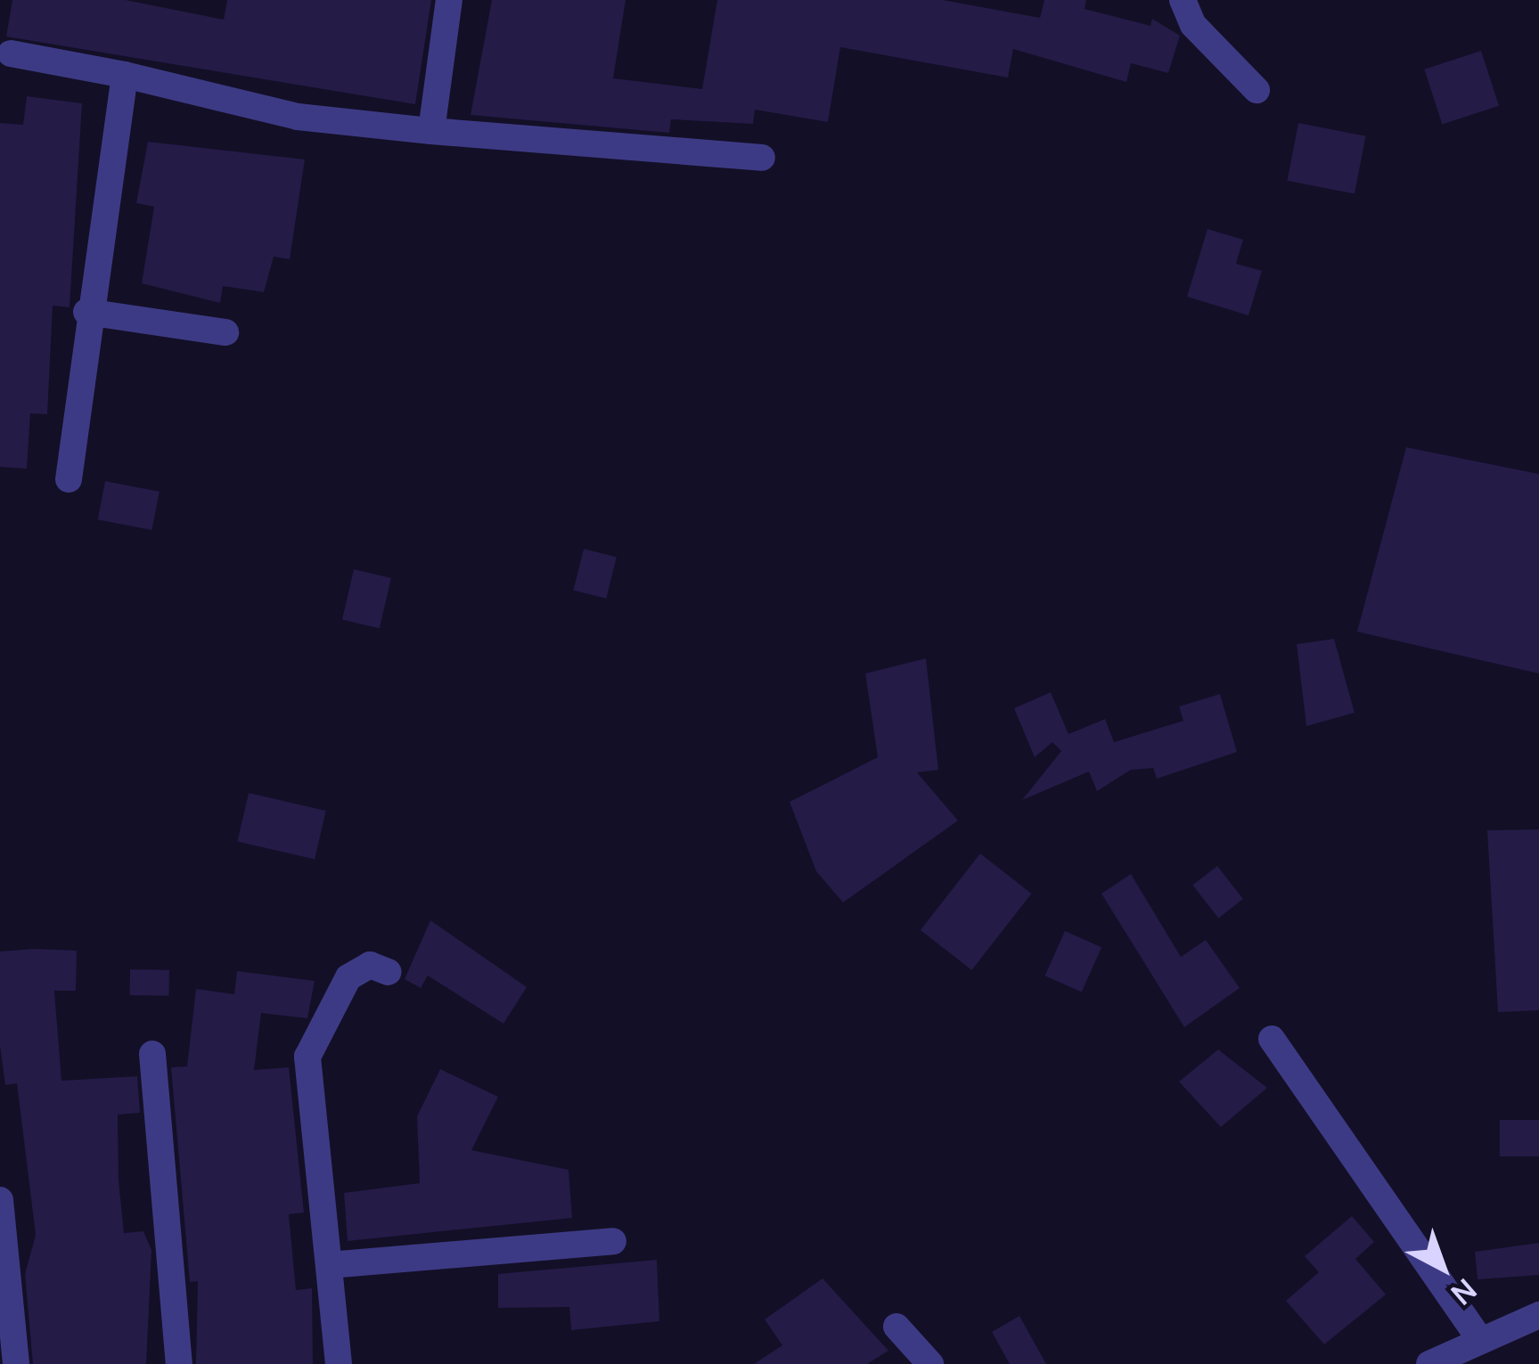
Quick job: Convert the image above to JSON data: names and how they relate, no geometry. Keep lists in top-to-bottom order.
{
  "north": "bottom right"
}
